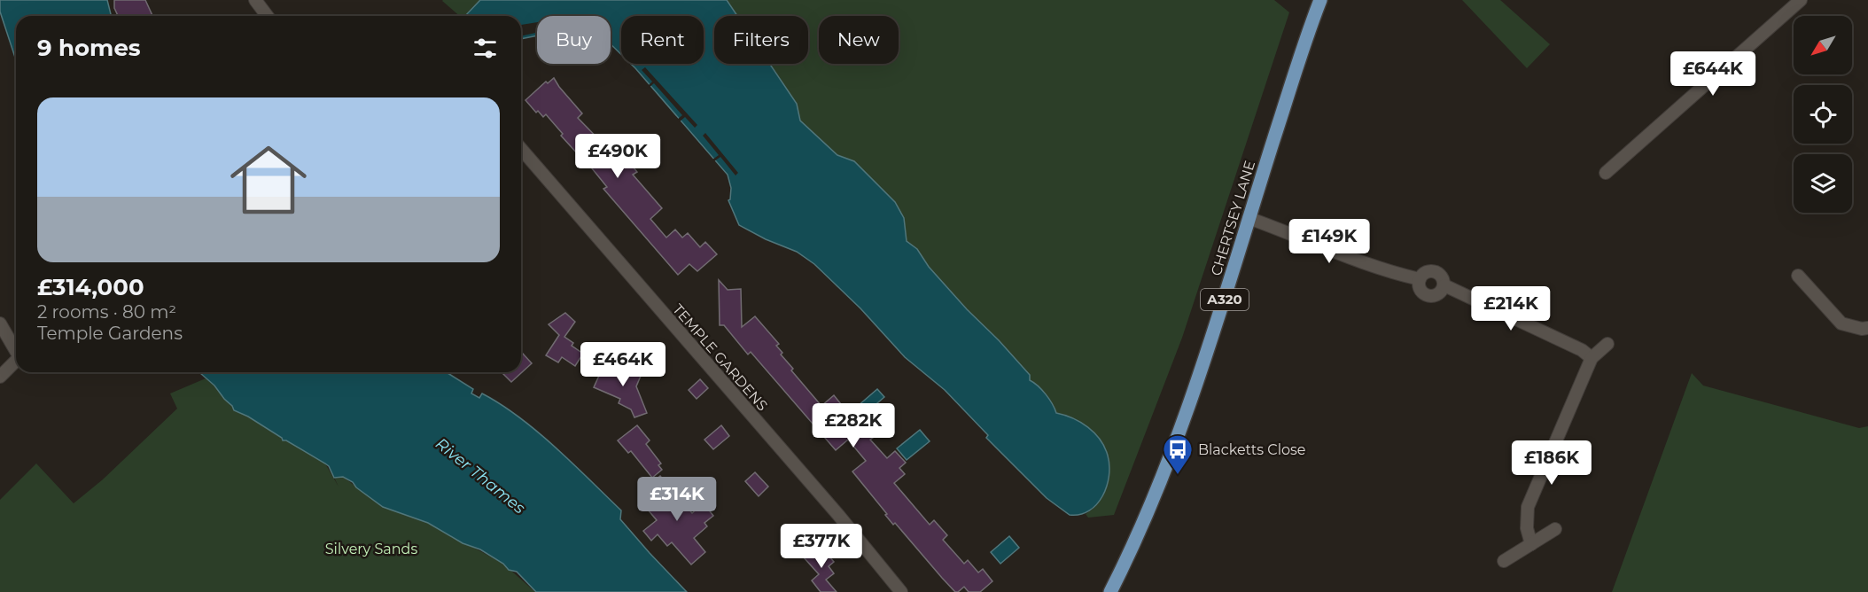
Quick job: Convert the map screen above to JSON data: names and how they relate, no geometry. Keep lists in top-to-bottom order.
{
  "streets": {
    "main road": ["CHERTSEY LANE", "A320"],
    "street": ["TEMPLE GARDENS"]
  },
  "water": ["River Thames"],
  "parks": ["Silvery Sands"],
  "places": {
    "bus stop": ["Blacketts Close"]
  },
  "north": "bottom left",
  "page": {
    "chip": [
      "Buy",
      "Rent",
      "Filters",
      "New"
    ],
    "heading": "9 homes",
    "price": [
      "£644K",
      "£490K",
      "£149K",
      "£214K",
      "£464K",
      "£282K",
      "£186K",
      "£314K",
      "£377K"
    ],
    "list": [
      {
        "name": "£314,000",
        "note": "2 rooms · 80 m² · Temple Gardens"
      }
    ]
  }
}
